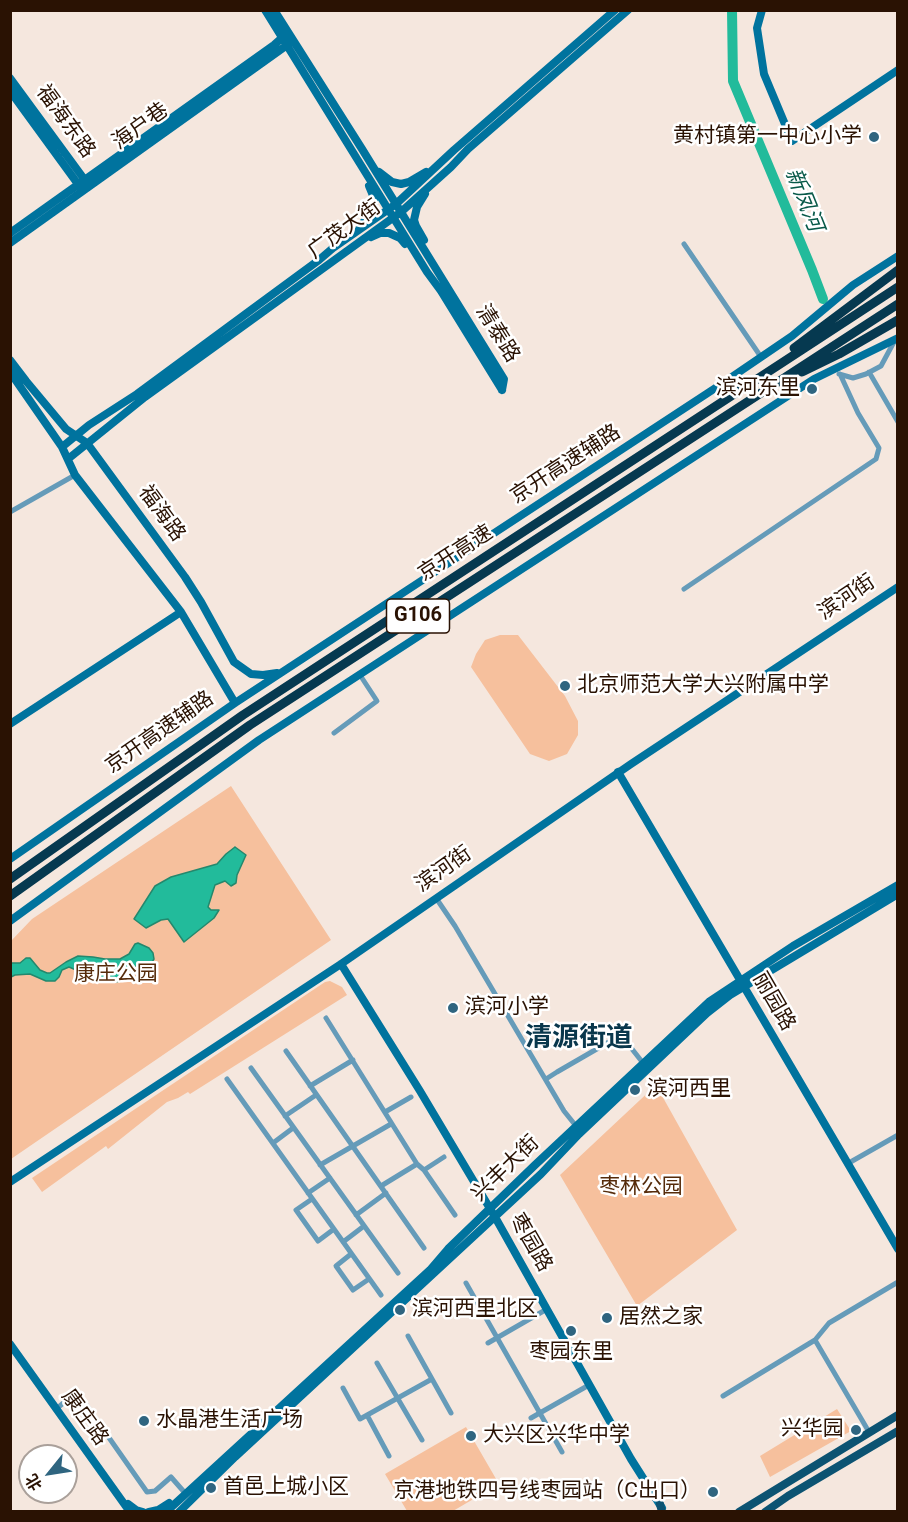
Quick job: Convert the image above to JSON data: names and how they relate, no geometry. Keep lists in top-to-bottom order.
{
  "streets": {
    "highway": ["京开高速", "G106"],
    "main road": [
      "福海东路",
      "海户巷",
      "广茂大街",
      "清泰路",
      "京开高速辅路",
      "福海路",
      "滨河街",
      "丽园路",
      "兴丰大街",
      "枣园路",
      "康庄路"
    ]
  },
  "crossings": [
    ["福海东路", "海户巷"],
    ["海户巷", "清泰路"],
    ["广茂大街", "清泰路"],
    ["广茂大街", "福海路"],
    ["京开高速辅路", "福海路"],
    ["滨河街", "丽园路"],
    ["滨河街", "枣园路"],
    ["丽园路", "兴丰大街"],
    ["兴丰大街", "枣园路"]
  ],
  "districts": ["清源街道"],
  "water": ["新凤河"],
  "parks": ["康庄公园", "枣林公园"],
  "places": [
    "黄村镇第一中心小学",
    "滨河东里",
    "北京师范大学大兴附属中学",
    "滨河小学",
    "滨河西里",
    "滨河西里北区",
    "居然之家",
    "枣园东里",
    "水晶港生活广场",
    "兴华园",
    "大兴区兴华中学",
    "首邑上城小区",
    "京港地铁四号线枣园站（C出口）"
  ],
  "north": "bottom left"
}
